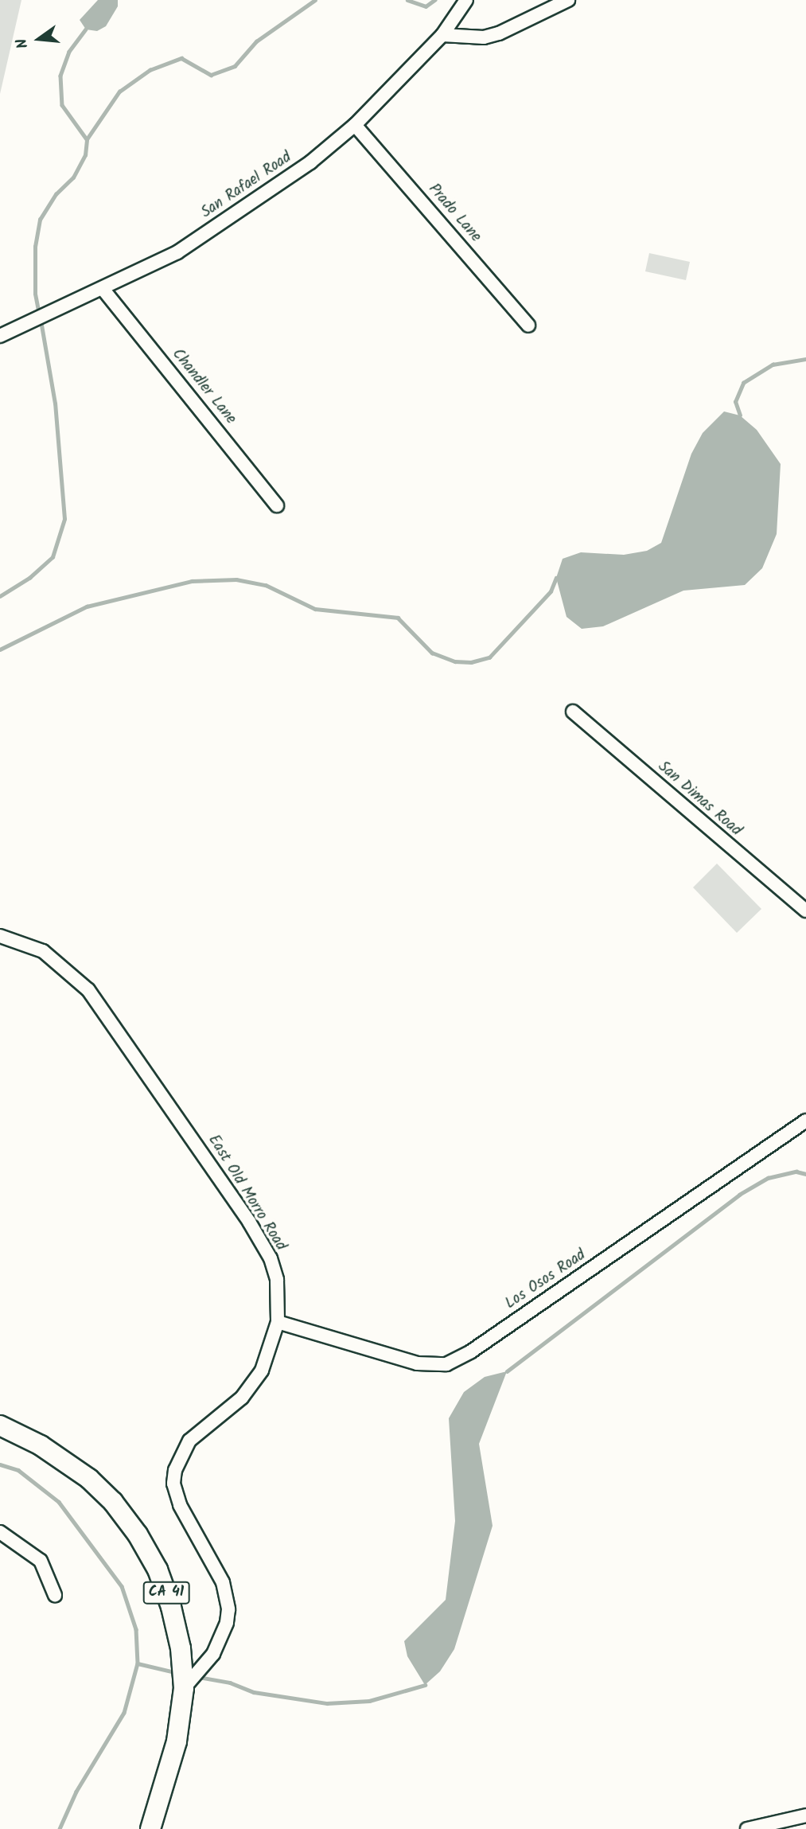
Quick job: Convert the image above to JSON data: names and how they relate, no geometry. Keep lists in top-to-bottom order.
{
  "streets": {
    "main road": ["CA 41"],
    "street": [
      "San Rafael Road",
      "Prado Lane",
      "Chandler Lane",
      "San Dimas Road",
      "East Old Morro Road",
      "Los Osos Road"
    ]
  },
  "crossings": [
    ["San Rafael Road", "Prado Lane"],
    ["San Rafael Road", "Chandler Lane"],
    ["East Old Morro Road", "Los Osos Road"],
    ["East Old Morro Road", "CA 41"]
  ],
  "north": "left"
}
